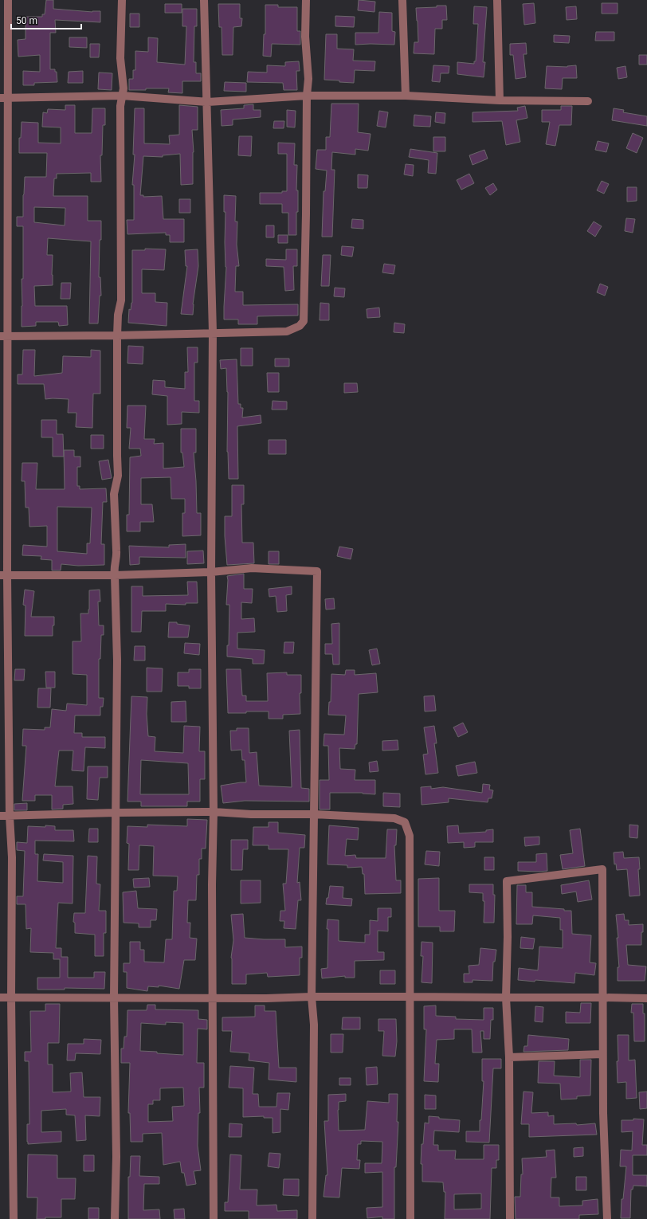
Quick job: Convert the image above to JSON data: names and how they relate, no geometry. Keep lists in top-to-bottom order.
{
  "scale_bar": "50 m"
}
